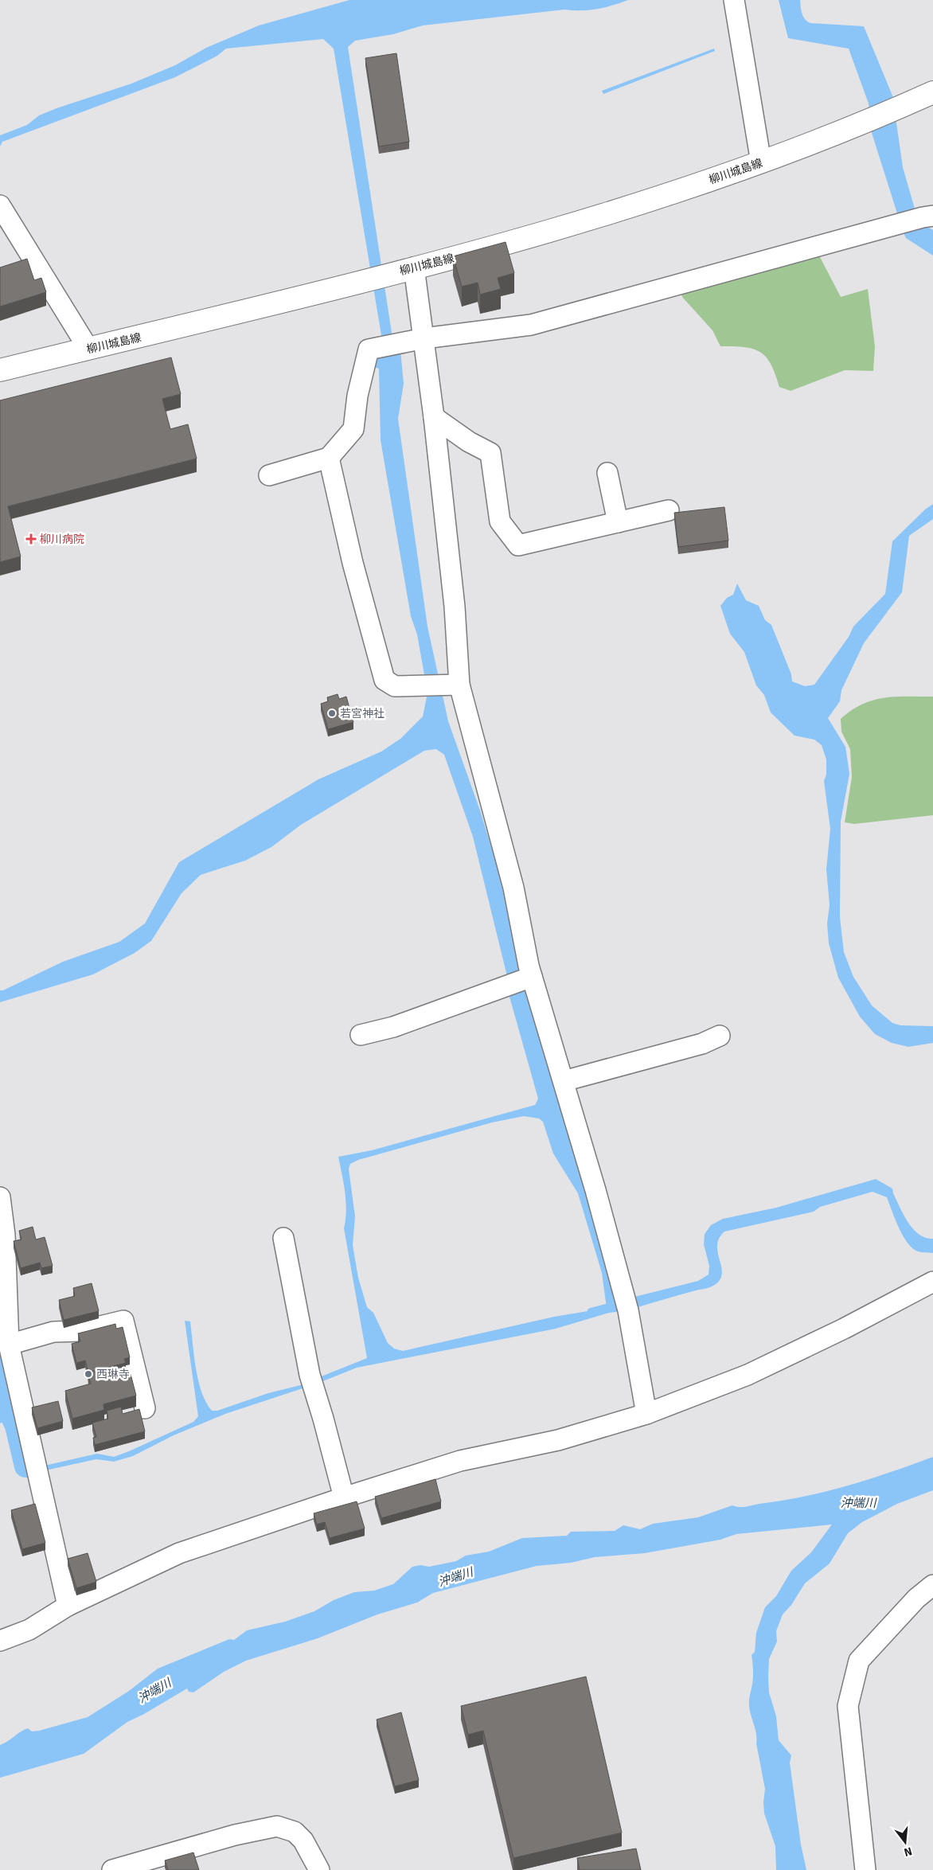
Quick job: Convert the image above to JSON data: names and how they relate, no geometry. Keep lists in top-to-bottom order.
{
  "streets": {
    "main road": ["柳川城島線"]
  },
  "water": ["沖端川"],
  "places": {
    "health": ["柳川病院"],
    "other": ["若宮神社", "西琳寺"]
  },
  "north": "bottom"
}
